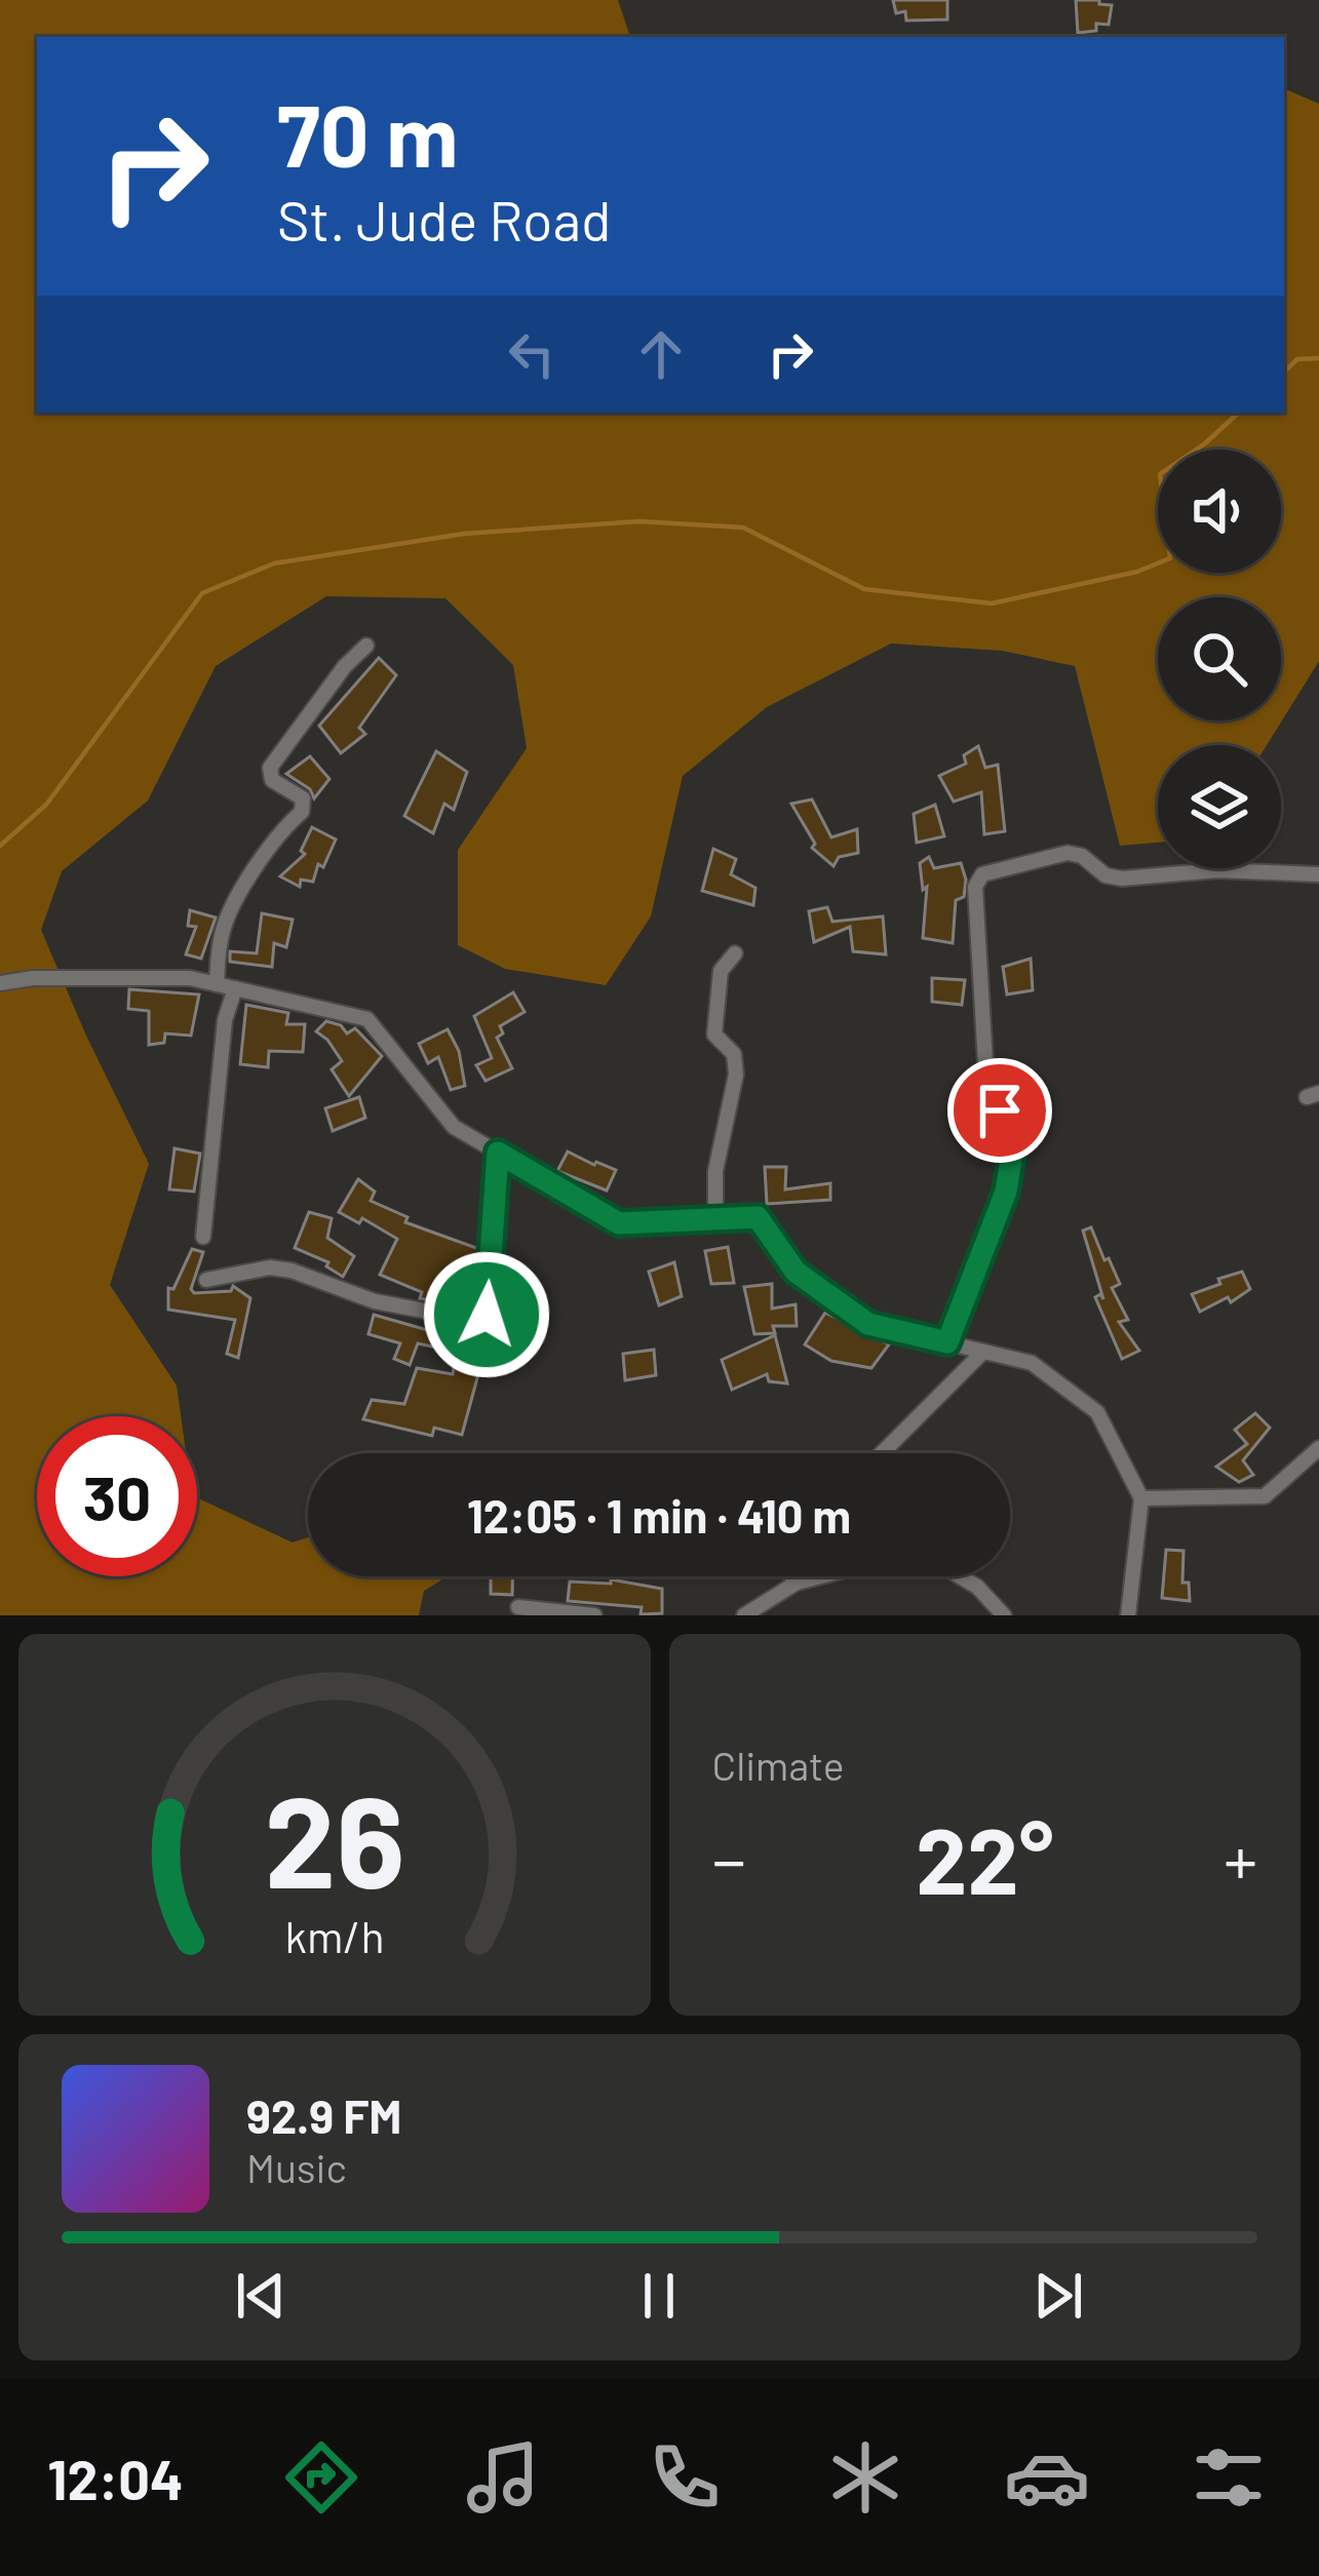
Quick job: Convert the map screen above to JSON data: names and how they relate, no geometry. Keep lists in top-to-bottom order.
{
  "page": {
    "turn": ["70 m", "St. Jude Road"],
    "limit": "30",
    "trip": "12:05 · 1 min · 410 m",
    "tile": "Climate",
    "heat": ["−", "22°", "+"],
    "song": ["92.9 FM", "Music"],
    "tabs": "12:04",
    "gauge": ["26", "km/h"]
  }
}
